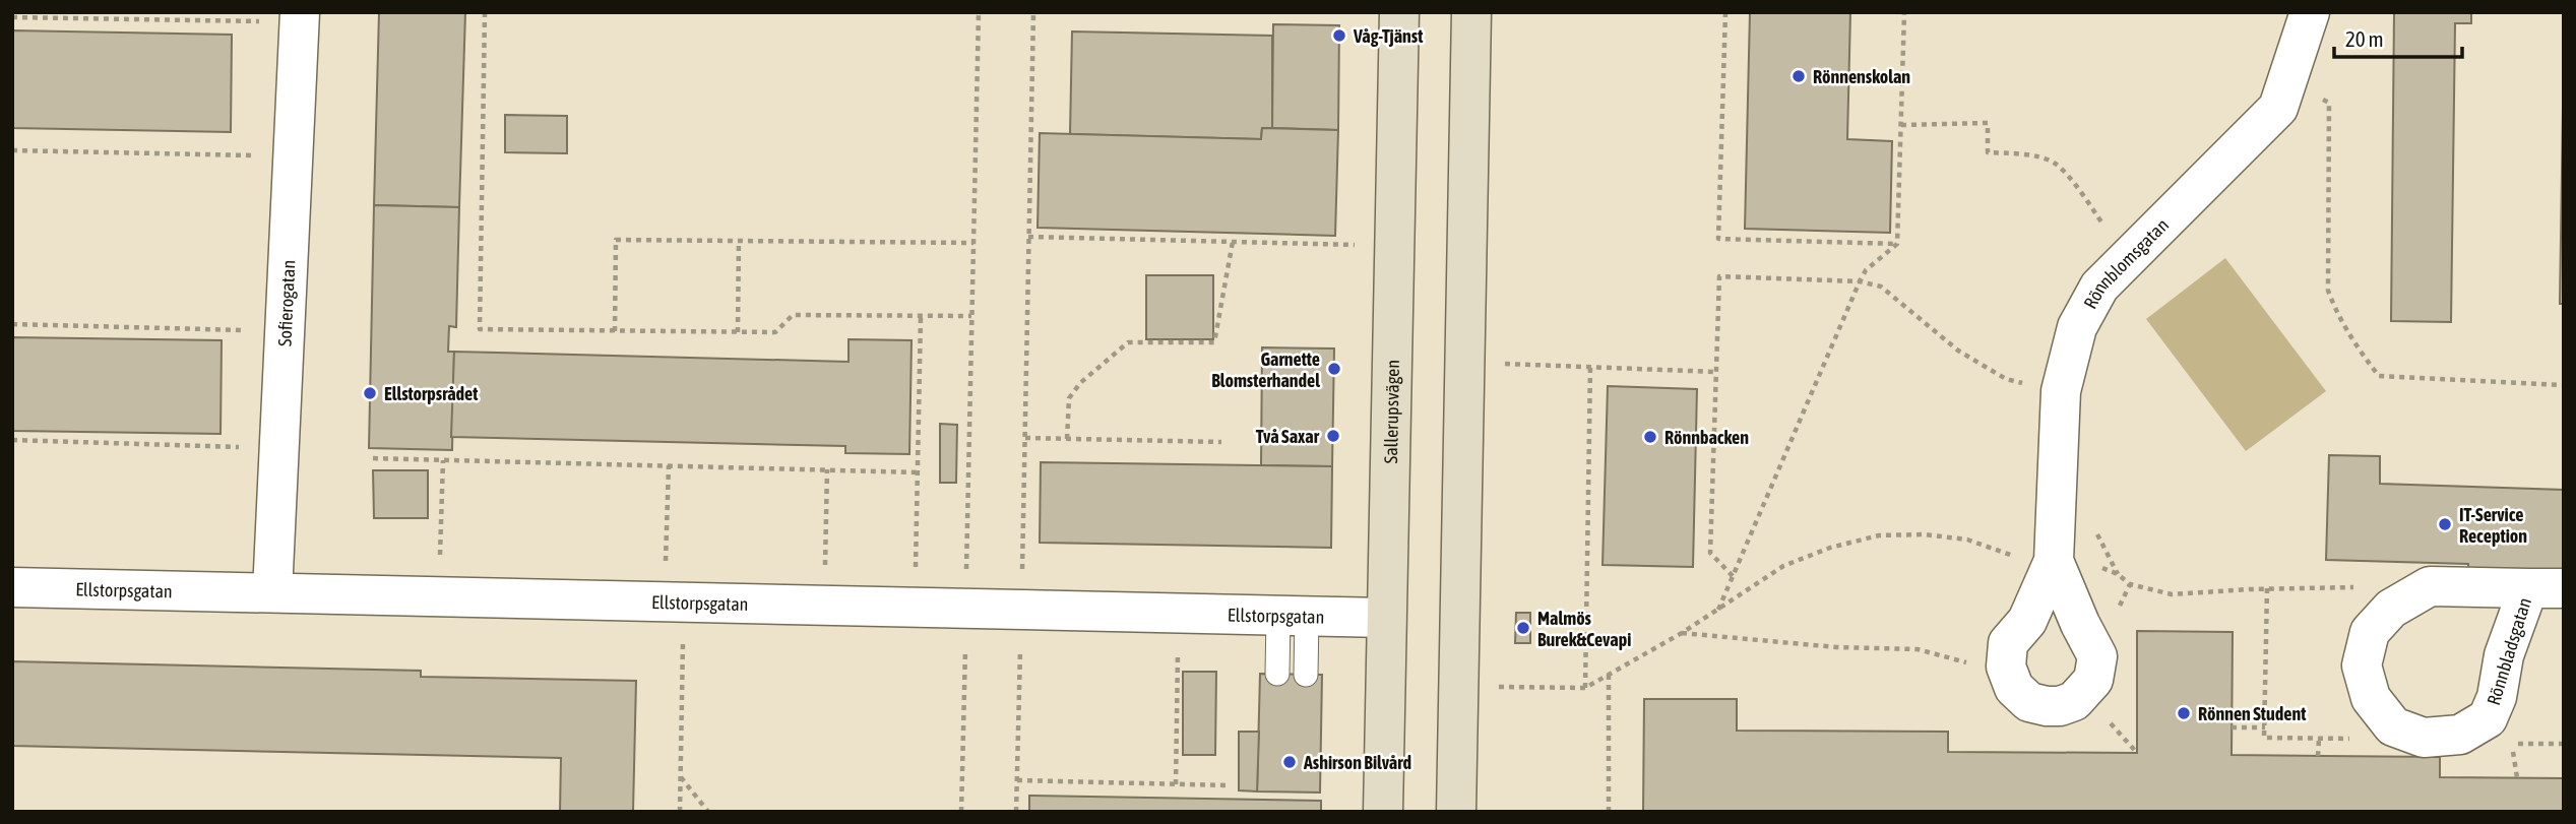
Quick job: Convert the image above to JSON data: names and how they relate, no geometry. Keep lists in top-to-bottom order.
{
  "streets": {
    "main road": ["Sallerupsvägen"],
    "street": [
      "Rönnblomsgatan",
      "Sofierogatan",
      "Ellstorpsgatan",
      "Rönnbladsgatan"
    ]
  },
  "crossings": [
    ["Sofierogatan", "Ellstorpsgatan"],
    ["Sallerupsvägen", "Ellstorpsgatan"]
  ],
  "places": [
    "Våg-Tjänst",
    "Rönnenskolan",
    "Garnette Blomsterhandel",
    "Ellstorpsrådet",
    "Två Saxar",
    "Rönnbacken",
    "IT-Service Reception",
    "Malmös Burek&Cevapi",
    "Rönnen Student",
    "Ashirson Bilvård"
  ],
  "scale_bar": "20 m"
}
